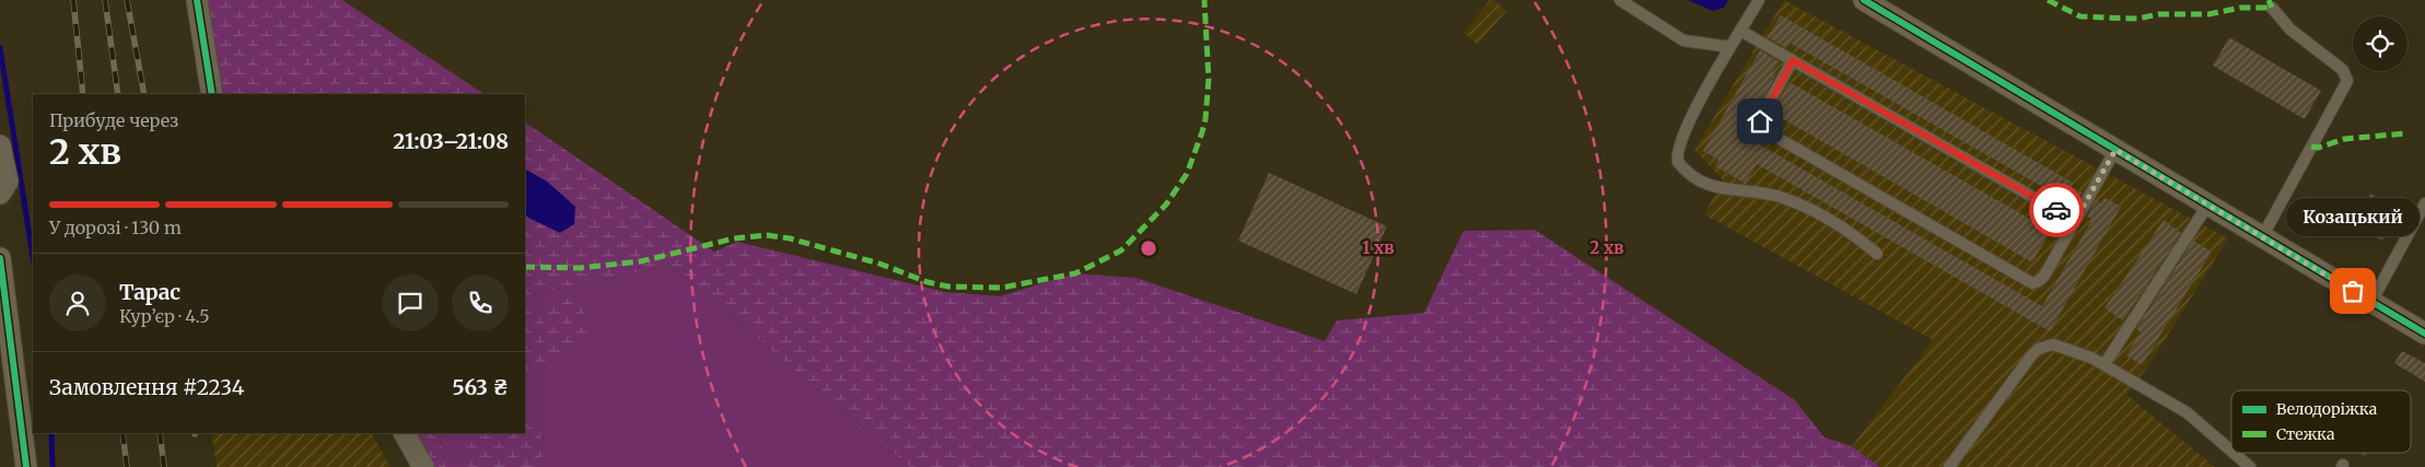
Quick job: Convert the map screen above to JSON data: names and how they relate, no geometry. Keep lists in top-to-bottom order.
{
  "places": ["Козацький"],
  "legend": ["Велодоріжка", "Стежка"],
  "page": {
    "heading": ["2 хв", "Прибуде через", "21:03–21:08"],
    "panel": [
      "Тарас",
      "Кур’єр · 4.5",
      "Замовлення #2234",
      "563 ₴"
    ],
    "bar": "У дорозі · 130 m",
    "bubble": "Козацький"
  },
  "rings": ["1 хв", "2 хв"]
}
